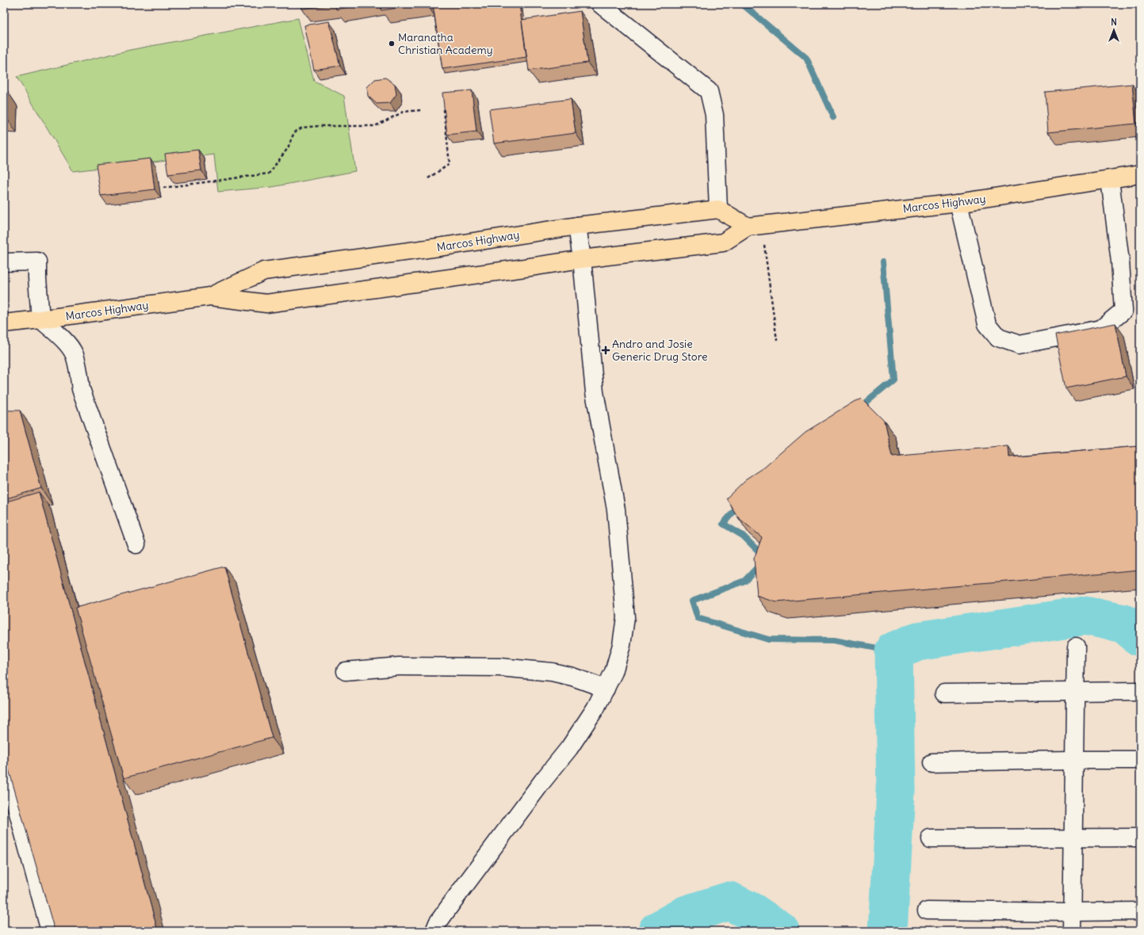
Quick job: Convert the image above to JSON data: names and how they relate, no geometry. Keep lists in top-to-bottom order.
{
  "streets": {
    "main road": ["Marcos Highway"]
  },
  "places": {
    "other": ["Maranatha Christian Academy"],
    "health": ["Andro and Josie Generic Drug Store"]
  },
  "north": "top"
}
